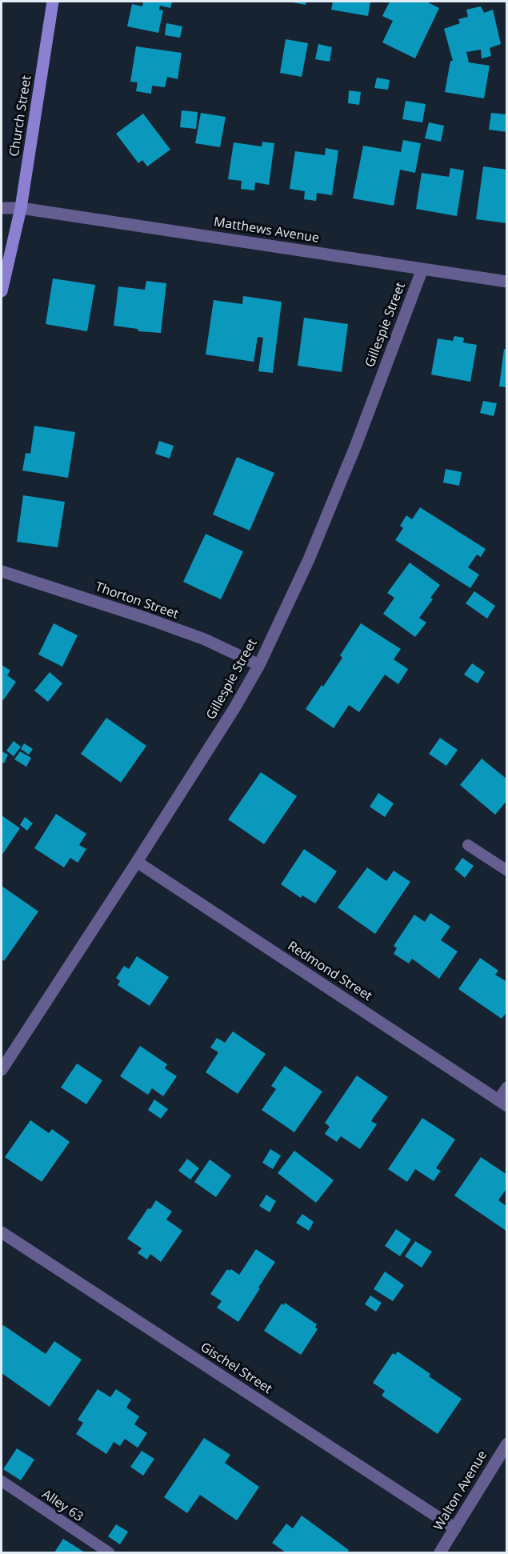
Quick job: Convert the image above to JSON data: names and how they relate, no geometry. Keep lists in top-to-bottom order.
{
  "streets": {
    "main road": ["Church Street"],
    "street": [
      "Matthews Avenue",
      "Gillespie Street",
      "Thorton Street",
      "Redmond Street",
      "Gischel Street",
      "Walton Avenue"
    ],
    "lane": ["Alley 63"]
  },
  "crossings": [
    ["Church Street", "Matthews Avenue"],
    ["Matthews Avenue", "Gillespie Street"],
    ["Gillespie Street", "Thorton Street"],
    ["Gillespie Street", "Redmond Street"],
    ["Gischel Street", "Walton Avenue"]
  ]
}
